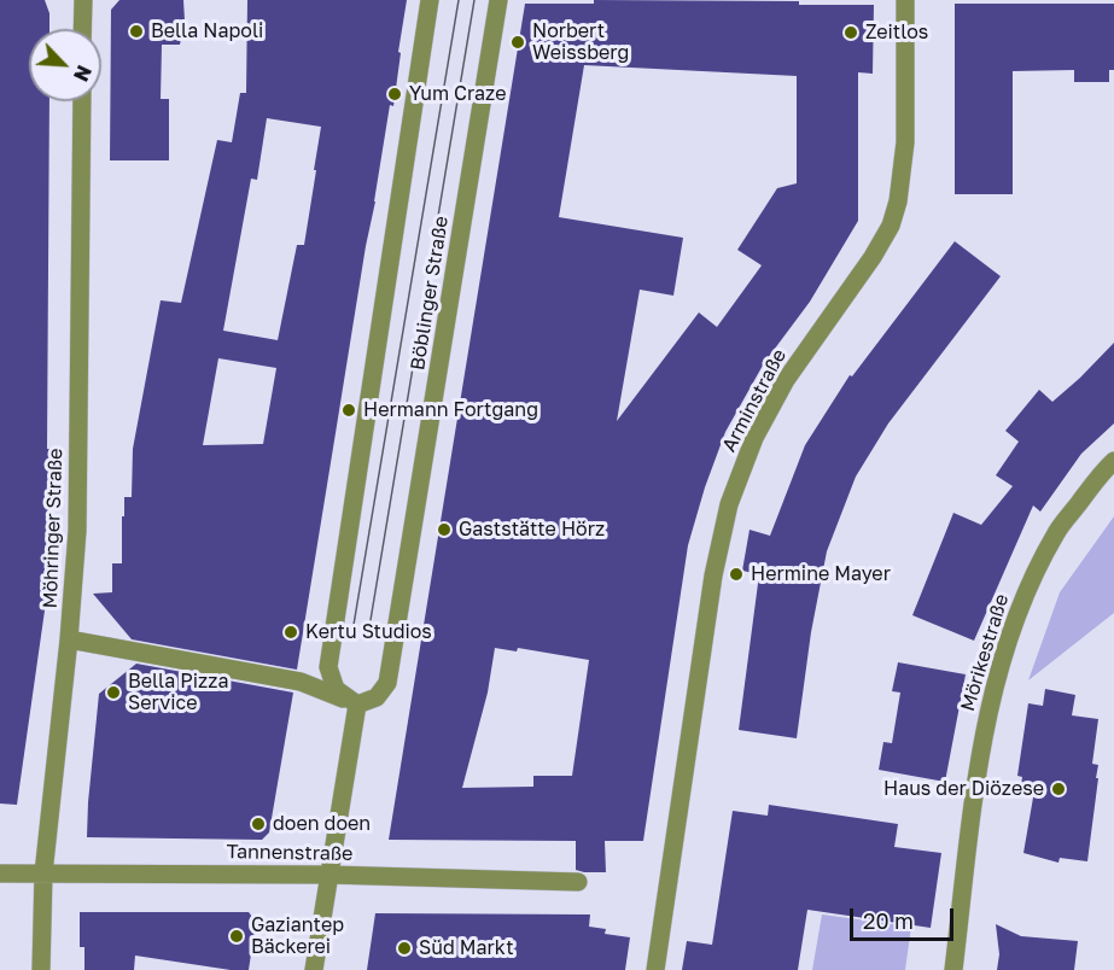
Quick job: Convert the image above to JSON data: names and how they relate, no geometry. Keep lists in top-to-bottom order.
{
  "streets": {
    "street": [
      "Böblinger Straße",
      "Arminstraße",
      "Möhringer Straße",
      "Mörikestraße",
      "Tannenstraße"
    ]
  },
  "crossings": [
    ["Möhringer Straße", "Tannenstraße"]
  ],
  "places": [
    "Bella Napoli",
    "Zeitlos",
    "Norbert Weissberg",
    "Yum Craze",
    "Hermann Fortgang",
    "Gaststätte Hörz",
    "Hermine Mayer",
    "Kertu Studios",
    "Bella Pizza Service",
    "Haus der Diözese",
    "doen doen",
    "Gaziantep Bäckerei",
    "Süd Markt"
  ],
  "scale_bar": "20 m",
  "north": "bottom right"
}
